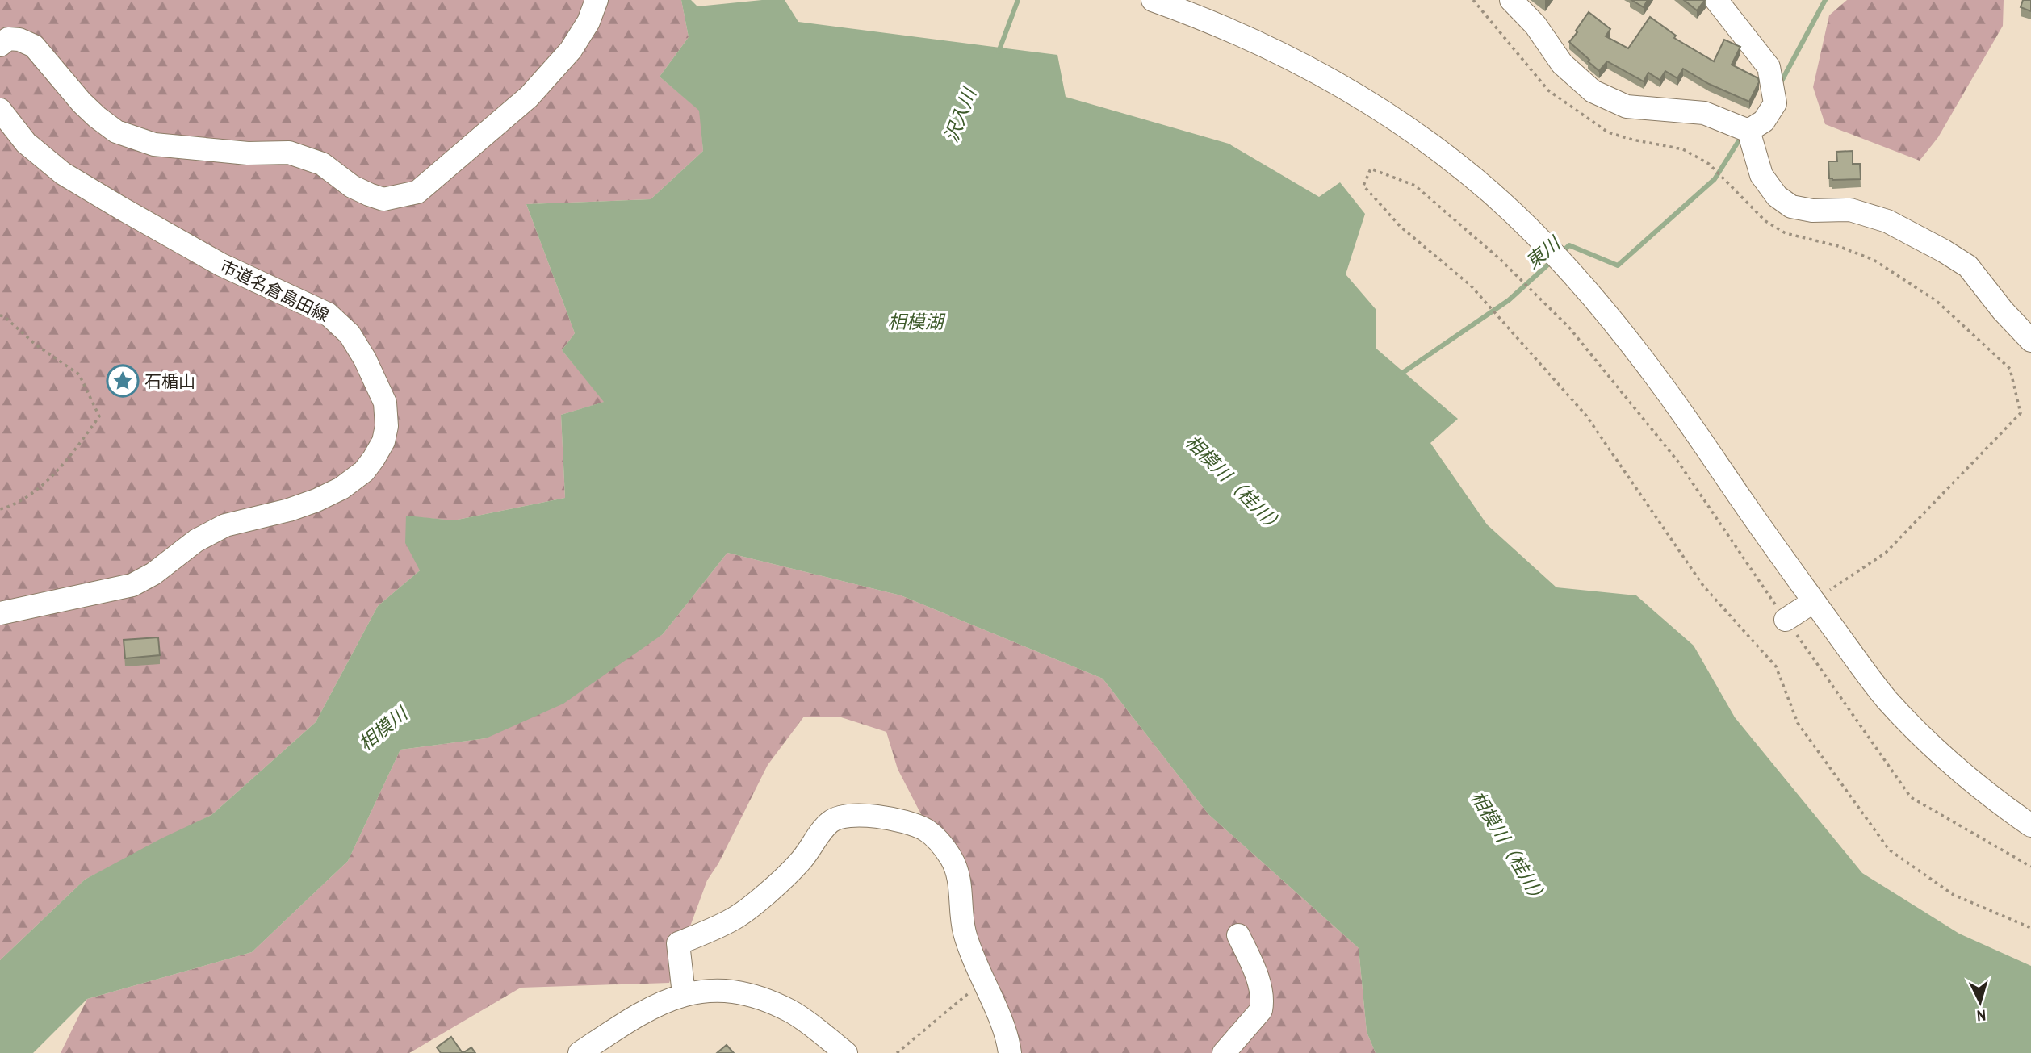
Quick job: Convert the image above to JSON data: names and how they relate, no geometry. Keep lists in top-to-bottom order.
{
  "streets": {
    "street": ["市道名倉島田線"]
  },
  "water": [
    "沢入川",
    "東川",
    "相模湖",
    "相模川（桂川）",
    "相模川"
  ],
  "places": {
    "place": ["石楯山"]
  },
  "north": "bottom"
}
